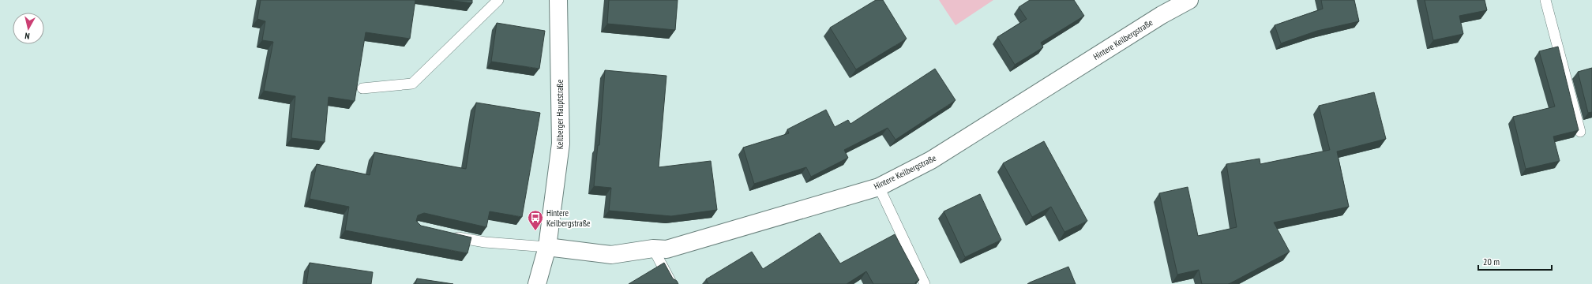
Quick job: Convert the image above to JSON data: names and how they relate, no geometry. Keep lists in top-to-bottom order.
{
  "streets": {
    "street": ["Hintere Keilbergstraße", "Keilberger Hauptstraße"]
  },
  "crossings": [
    ["Hintere Keilbergstraße", "Keilberger Hauptstraße"]
  ],
  "places": {
    "bus stop": ["Hintere Keilbergstraße"]
  },
  "scale_bar": "20 m",
  "north": "bottom"
}
